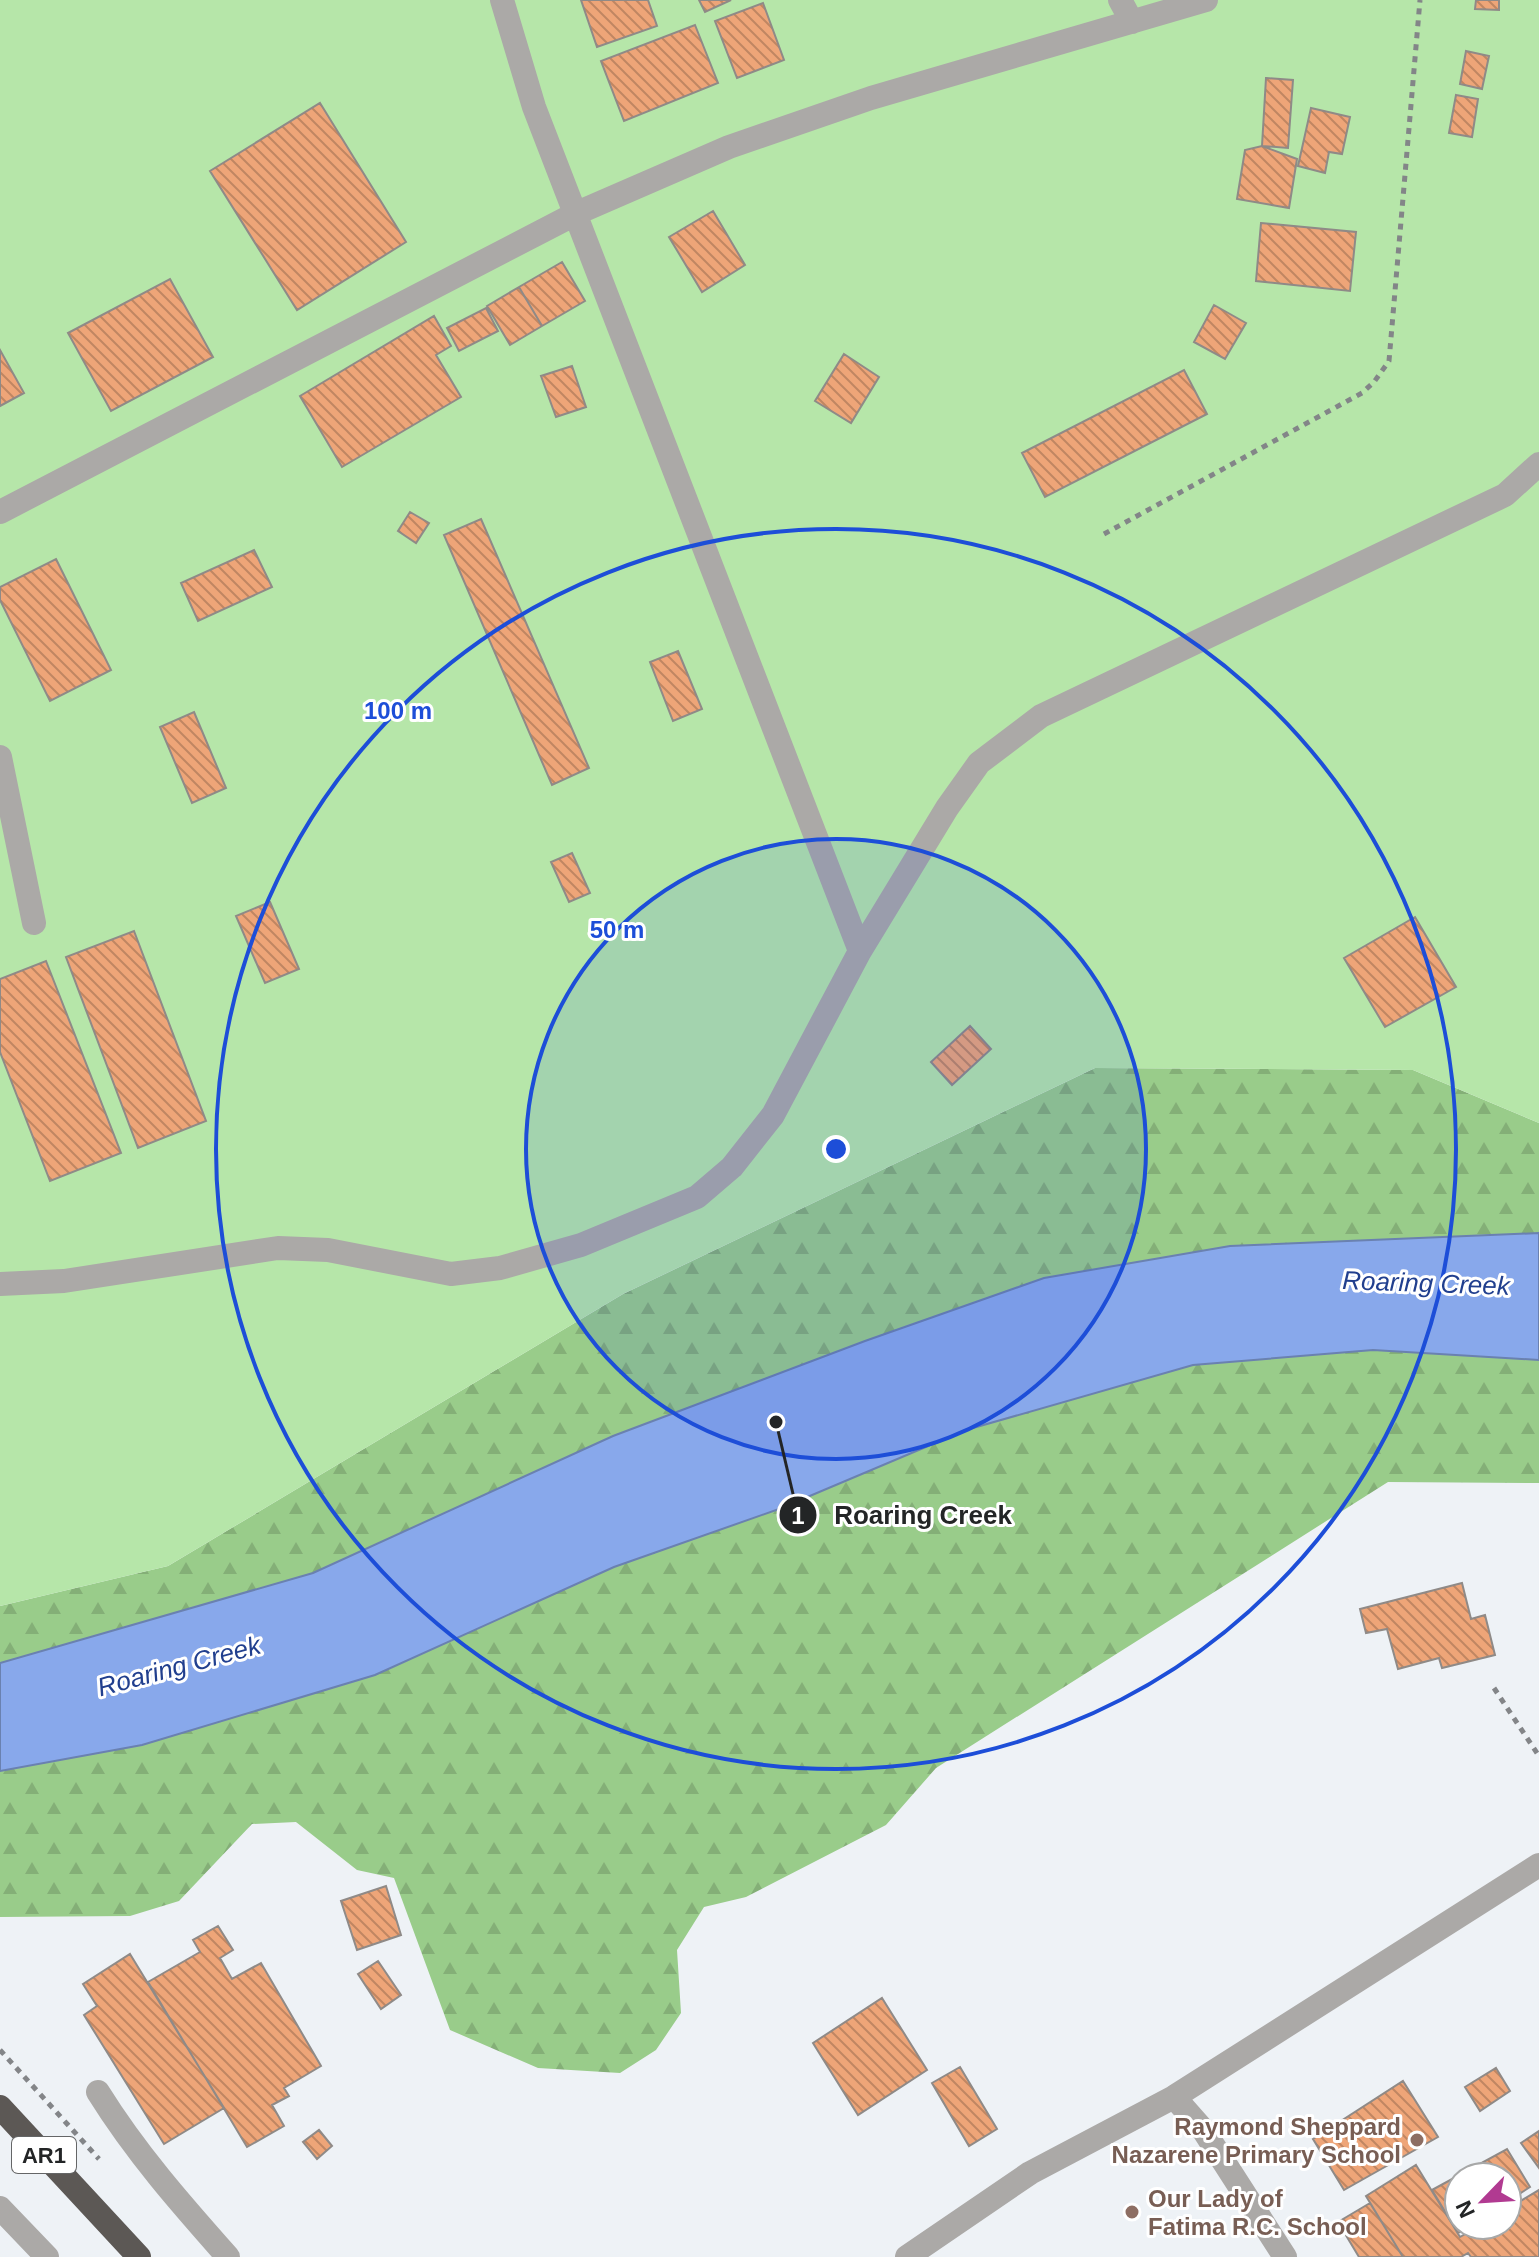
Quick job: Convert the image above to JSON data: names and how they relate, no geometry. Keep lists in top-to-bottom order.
{
  "streets": {
    "highway": ["AR1"]
  },
  "water": ["Roaring Creek"],
  "places": ["Roaring Creek", "Raymond Sheppard Nazarene Primary School", "Our Lady of Fatima R.C. School"],
  "north": "bottom left",
  "rings": ["100 m", "50 m"]
}
